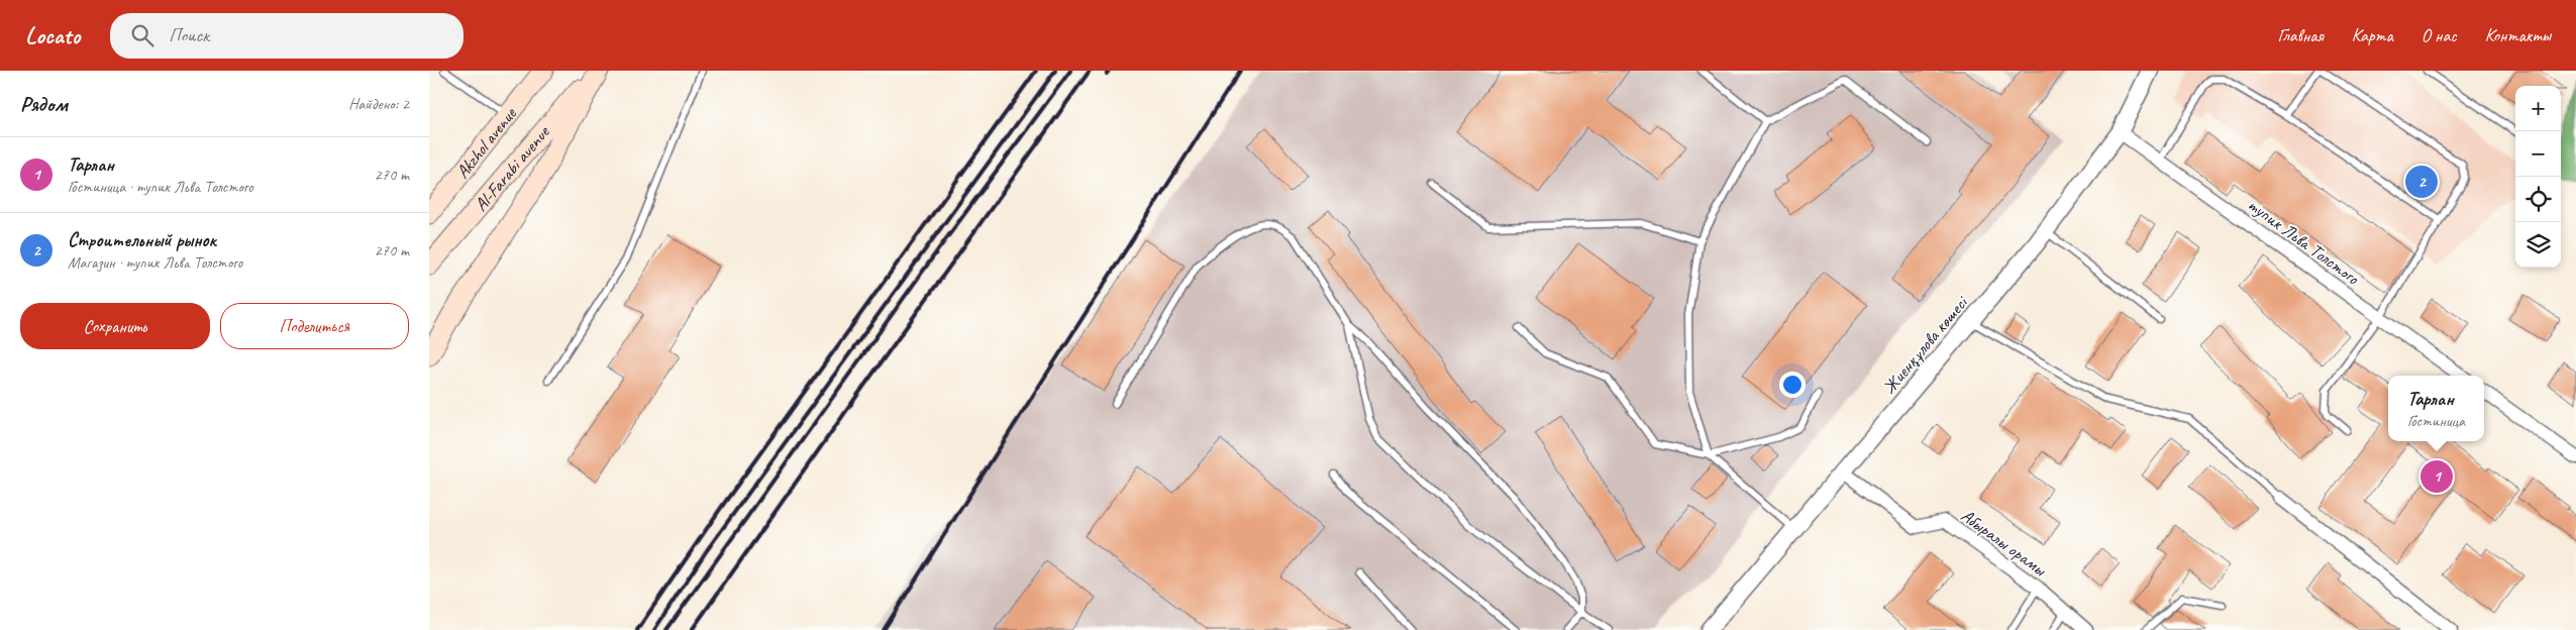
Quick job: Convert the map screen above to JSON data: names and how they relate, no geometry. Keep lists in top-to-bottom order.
{
  "streets": {
    "main road": ["Akzhol avenue", "Al-Farabi avenue"],
    "street": ["тупик Льва Толстого", "Жиенқұлова көшесі", "Абыралы орамы"]
  },
  "crossings": [
    ["тупик Льва Толстого", "Жиенқұлова көшесі"],
    ["Жиенқұлова көшесі", "Абыралы орамы"]
  ],
  "page": {
    "header": "Locato",
    "search": "Поиск",
    "nav": [
      "Главная",
      "Карта",
      "О нас",
      "Контакты"
    ],
    "heading": ["Рядом", "Найдено: 2"],
    "map_buttons": ["+", "−"],
    "list": [
      {
        "mark": "1",
        "name": "Тарлан",
        "note": "Гостиница · тупик Льва Толстого",
        "value": "270 m"
      },
      {
        "mark": "2",
        "name": "Строительный рынок",
        "note": "Магазин · тупик Льва Толстого",
        "value": "270 m"
      }
    ],
    "pins": ["2", "1"],
    "buttons": ["Сохранить", "Поделиться"],
    "popup": ["Тарлан", "Гостиница"]
  }
}
